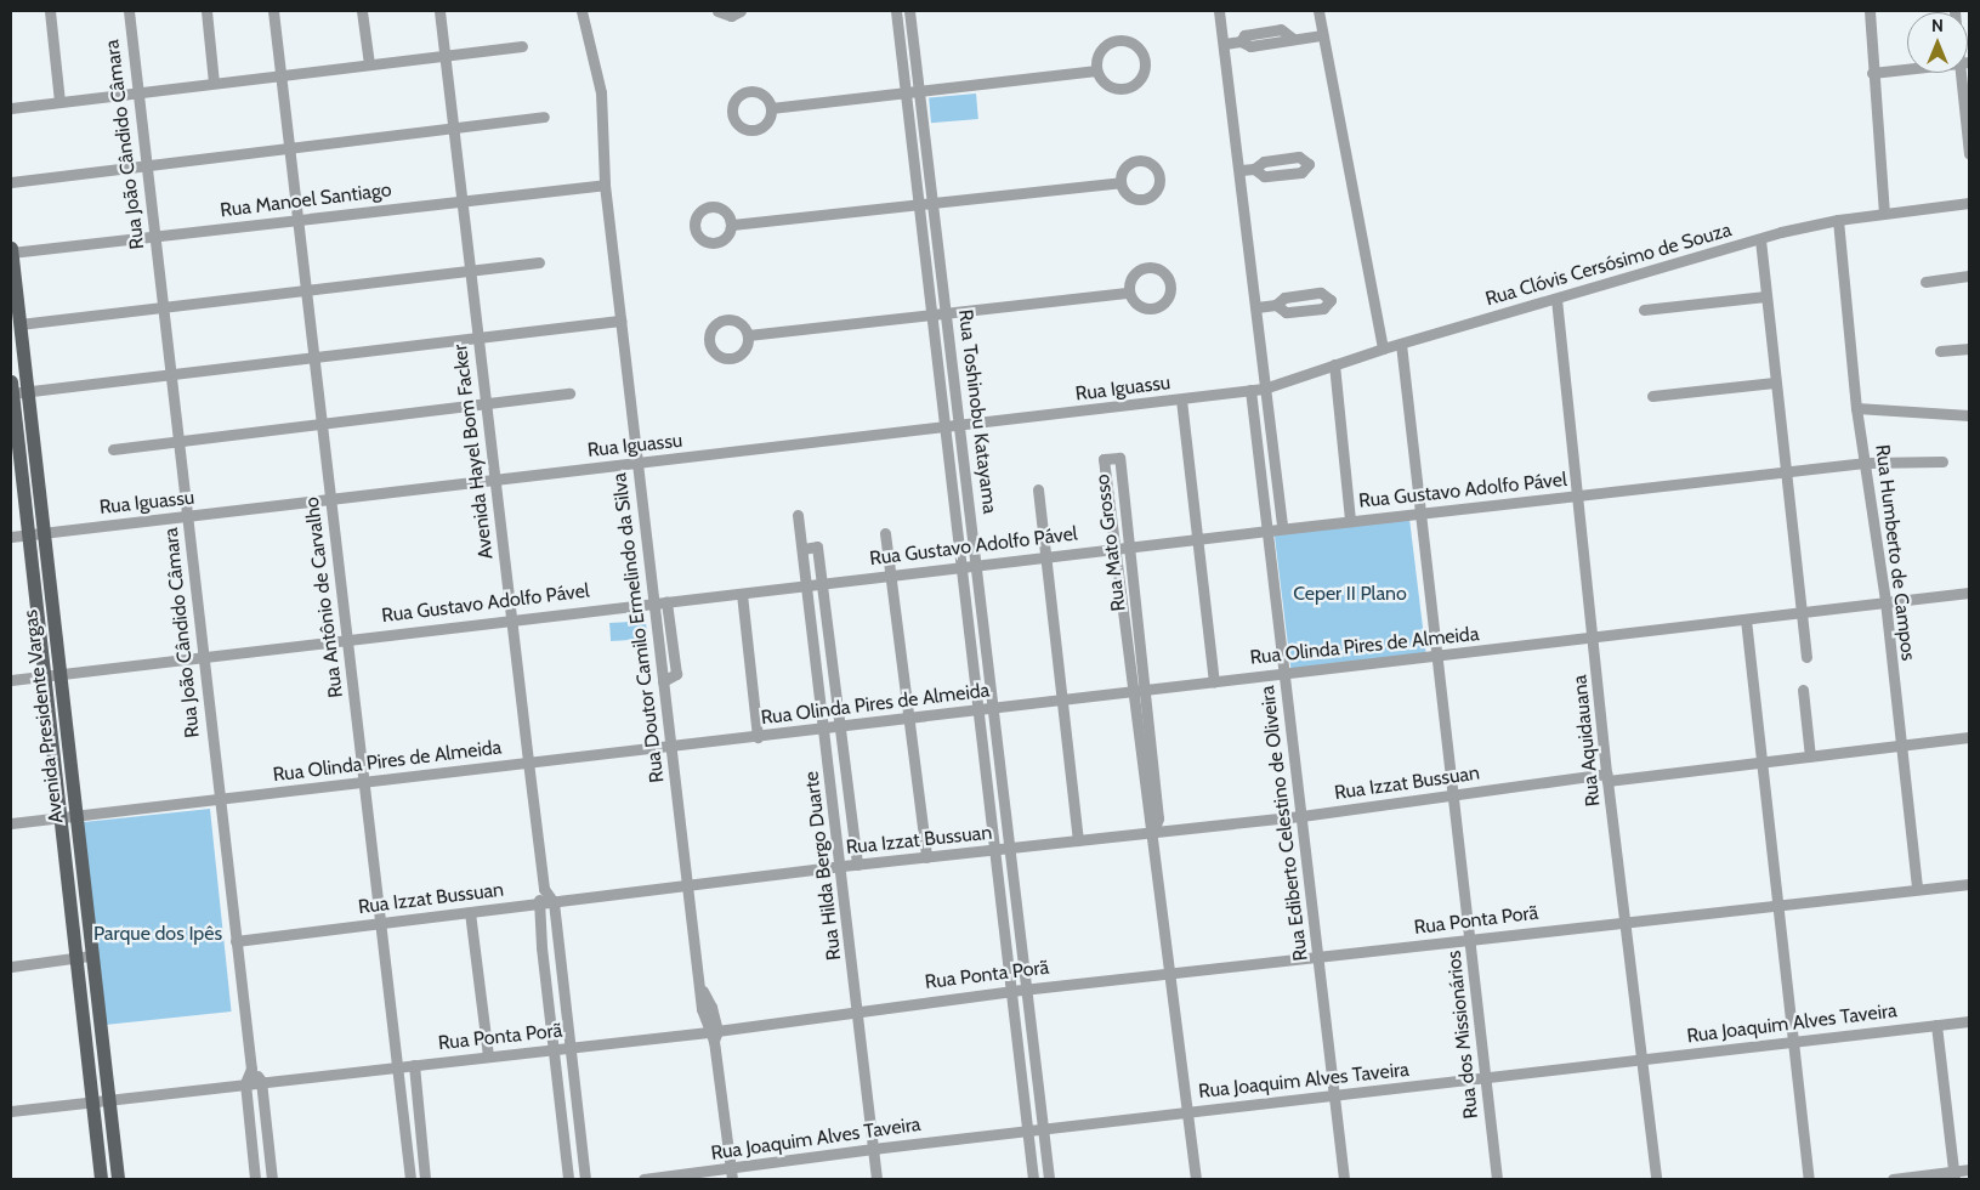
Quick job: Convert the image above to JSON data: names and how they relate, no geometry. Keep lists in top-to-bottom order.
{
  "streets": {
    "main road": ["Avenida Presidente Vargas"],
    "street": [
      "Rua João Cândido Câmara",
      "Rua Manoel Santiago",
      "Rua Clóvis Cersósimo de Souza",
      "Rua Iguassu",
      "Rua Toshinobu Katayama",
      "Avenida Hayel Bom Facker",
      "Rua Gustavo Adolfo Pável",
      "Rua Mato Grosso",
      "Rua Humberto de Campos",
      "Rua Antônio de Carvalho",
      "Rua Doutor Camilo Ermelindo da Silva",
      "Rua Olinda Pires de Almeida",
      "Rua Aquidauana",
      "Rua Izzat Bussuan",
      "Rua Ediberto Celestino de Oliveira",
      "Rua Hilda Bergo Duarte",
      "Rua Ponta Porã",
      "Rua Joaquim Alves Taveira",
      "Rua dos Missionários"
    ]
  },
  "crossings": [
    ["Rua João Cândido Câmara", "Rua Manoel Santiago"],
    ["Rua João Cândido Câmara", "Rua Iguassu"],
    ["Rua João Cândido Câmara", "Rua Gustavo Adolfo Pável"],
    ["Rua João Cândido Câmara", "Rua Olinda Pires de Almeida"],
    ["Rua João Cândido Câmara", "Rua Izzat Bussuan"],
    ["Rua João Cândido Câmara", "Rua Ponta Porã"],
    ["Rua Manoel Santiago", "Avenida Hayel Bom Facker"],
    ["Rua Manoel Santiago", "Rua Antônio de Carvalho"],
    ["Rua Manoel Santiago", "Rua Doutor Camilo Ermelindo da Silva"],
    ["Rua Manoel Santiago", "Avenida Presidente Vargas"],
    ["Rua Clóvis Cersósimo de Souza", "Rua Iguassu"],
    ["Rua Clóvis Cersósimo de Souza", "Rua Humberto de Campos"],
    ["Rua Clóvis Cersósimo de Souza", "Rua Aquidauana"],
    ["Rua Clóvis Cersósimo de Souza", "Rua dos Missionários"],
    ["Rua Iguassu", "Rua Toshinobu Katayama"],
    ["Rua Iguassu", "Avenida Hayel Bom Facker"],
    ["Rua Iguassu", "Rua Antônio de Carvalho"],
    ["Rua Iguassu", "Rua Doutor Camilo Ermelindo da Silva"],
    ["Rua Iguassu", "Avenida Presidente Vargas"],
    ["Rua Iguassu", "Rua Ediberto Celestino de Oliveira"],
    ["Rua Toshinobu Katayama", "Rua Gustavo Adolfo Pável"],
    ["Rua Toshinobu Katayama", "Rua Olinda Pires de Almeida"],
    ["Rua Toshinobu Katayama", "Rua Izzat Bussuan"],
    ["Rua Toshinobu Katayama", "Rua Ponta Porã"],
    ["Rua Toshinobu Katayama", "Rua Joaquim Alves Taveira"],
    ["Avenida Hayel Bom Facker", "Rua Gustavo Adolfo Pável"],
    ["Avenida Hayel Bom Facker", "Rua Olinda Pires de Almeida"],
    ["Avenida Hayel Bom Facker", "Rua Izzat Bussuan"],
    ["Rua Gustavo Adolfo Pável", "Rua Mato Grosso"],
    ["Rua Gustavo Adolfo Pável", "Rua Humberto de Campos"],
    ["Rua Gustavo Adolfo Pável", "Rua Antônio de Carvalho"],
    ["Rua Gustavo Adolfo Pável", "Rua Doutor Camilo Ermelindo da Silva"],
    ["Rua Gustavo Adolfo Pável", "Avenida Presidente Vargas"],
    ["Rua Gustavo Adolfo Pável", "Rua Aquidauana"],
    ["Rua Gustavo Adolfo Pável", "Rua Ediberto Celestino de Oliveira"],
    ["Rua Gustavo Adolfo Pável", "Rua Hilda Bergo Duarte"],
    ["Rua Gustavo Adolfo Pável", "Rua dos Missionários"],
    ["Rua Mato Grosso", "Rua Olinda Pires de Almeida"],
    ["Rua Mato Grosso", "Rua Izzat Bussuan"],
    ["Rua Mato Grosso", "Rua Ponta Porã"],
    ["Rua Mato Grosso", "Rua Joaquim Alves Taveira"],
    ["Rua Humberto de Campos", "Rua Olinda Pires de Almeida"],
    ["Rua Humberto de Campos", "Rua Izzat Bussuan"],
    ["Rua Humberto de Campos", "Rua Ponta Porã"],
    ["Rua Antônio de Carvalho", "Rua Olinda Pires de Almeida"],
    ["Rua Antônio de Carvalho", "Rua Izzat Bussuan"],
    ["Rua Antônio de Carvalho", "Rua Ponta Porã"],
    ["Rua Doutor Camilo Ermelindo da Silva", "Rua Olinda Pires de Almeida"],
    ["Rua Doutor Camilo Ermelindo da Silva", "Rua Izzat Bussuan"],
    ["Rua Doutor Camilo Ermelindo da Silva", "Rua Ponta Porã"],
    ["Rua Doutor Camilo Ermelindo da Silva", "Rua Joaquim Alves Taveira"],
    ["Rua Olinda Pires de Almeida", "Avenida Presidente Vargas"],
    ["Rua Olinda Pires de Almeida", "Rua Aquidauana"],
    ["Rua Olinda Pires de Almeida", "Rua Ediberto Celestino de Oliveira"],
    ["Rua Olinda Pires de Almeida", "Rua Hilda Bergo Duarte"],
    ["Rua Olinda Pires de Almeida", "Rua dos Missionários"],
    ["Avenida Presidente Vargas", "Rua Ponta Porã"],
    ["Rua Aquidauana", "Rua Izzat Bussuan"],
    ["Rua Aquidauana", "Rua Ponta Porã"],
    ["Rua Aquidauana", "Rua Joaquim Alves Taveira"],
    ["Rua Izzat Bussuan", "Rua Ediberto Celestino de Oliveira"],
    ["Rua Izzat Bussuan", "Rua Hilda Bergo Duarte"],
    ["Rua Izzat Bussuan", "Rua dos Missionários"],
    ["Rua Ediberto Celestino de Oliveira", "Rua Ponta Porã"],
    ["Rua Ediberto Celestino de Oliveira", "Rua Joaquim Alves Taveira"],
    ["Rua Hilda Bergo Duarte", "Rua Ponta Porã"],
    ["Rua Hilda Bergo Duarte", "Rua Joaquim Alves Taveira"],
    ["Rua Ponta Porã", "Rua dos Missionários"],
    ["Rua Joaquim Alves Taveira", "Rua dos Missionários"]
  ],
  "parks": ["Ceper II Plano", "Parque dos Ipês"],
  "north": "top"
}
